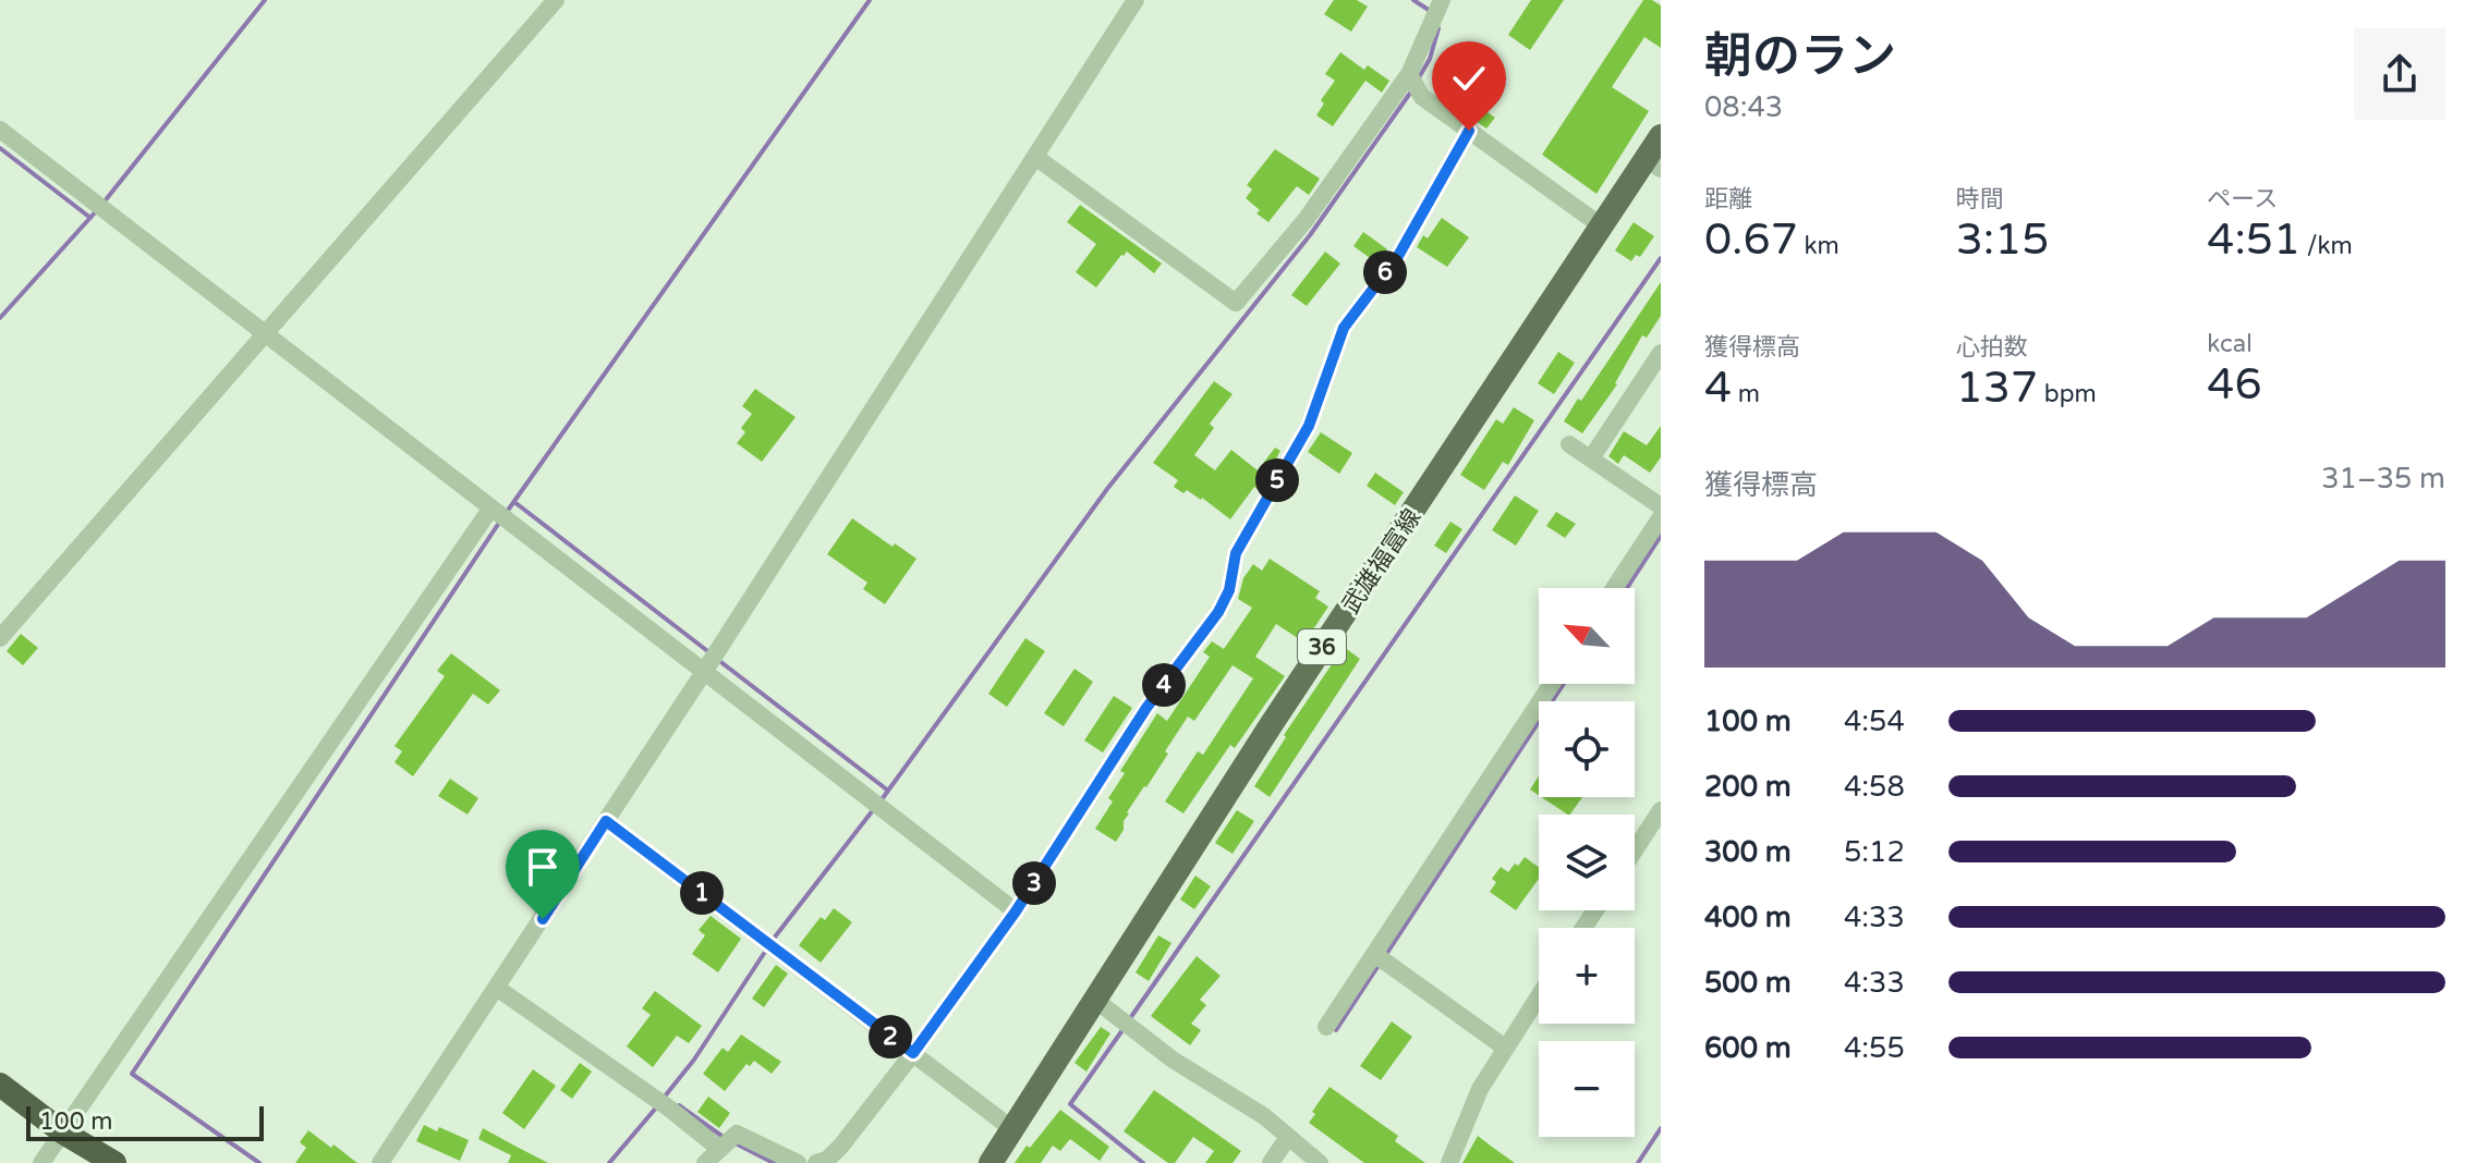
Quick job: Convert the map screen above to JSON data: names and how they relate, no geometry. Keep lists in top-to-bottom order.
{
  "streets": {
    "main road": ["武雄福富線", "36"]
  },
  "scale_bar": "100 m",
  "north": "top left",
  "page": {
    "heading": ["朝のラン", "08:43"],
    "stats": [
      ["距離", "0.67 km"],
      ["時間", "3:15"],
      ["ペース", "4:51 /km"],
      ["獲得標高", "4 m"],
      ["心拍数", "137 bpm"],
      ["kcal", "46"]
    ],
    "pins": [
      "6",
      "5",
      "4",
      "3",
      "1",
      "2"
    ],
    "chart": ["獲得標高", "31–35 m"],
    "map_buttons": ["+", "−"],
    "list": [
      {
        "name": "100 m",
        "note": "4:54"
      },
      {
        "name": "200 m",
        "note": "4:58"
      },
      {
        "name": "300 m",
        "note": "5:12"
      },
      {
        "name": "400 m",
        "note": "4:33"
      },
      {
        "name": "500 m",
        "note": "4:33"
      },
      {
        "name": "600 m",
        "note": "4:55"
      }
    ],
    "scale": "100 m"
  }
}
